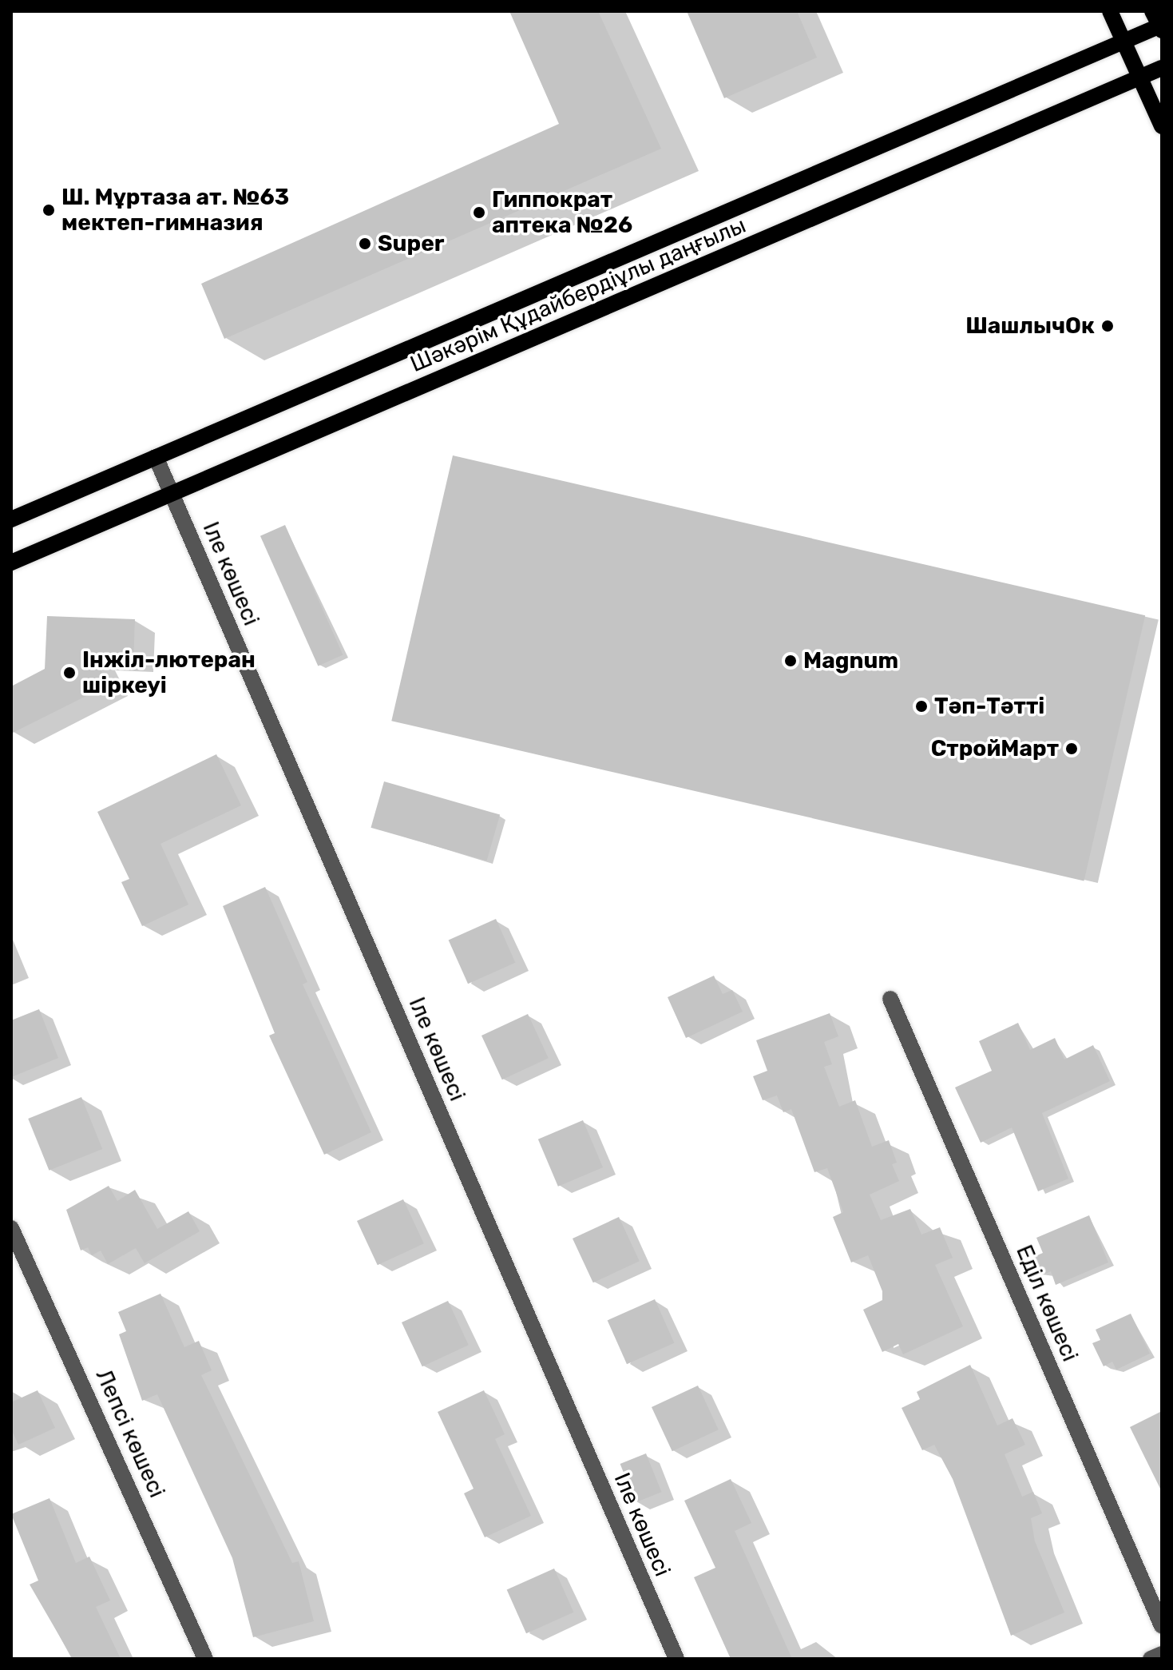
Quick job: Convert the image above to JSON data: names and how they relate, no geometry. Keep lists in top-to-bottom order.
{
  "streets": {
    "main road": ["Шәкәрім Құдайбердіұлы даңғылы"],
    "street": ["Іле көшесі", "Еділ көшесі", "Лепсі көшесі"]
  },
  "crossings": [
    ["Шәкәрім Құдайбердіұлы даңғылы", "Іле көшесі"]
  ],
  "places": [
    "Ш. Мұртаза ат. №63 мектеп-гимназия",
    "Гиппократ аптека №26",
    "Super",
    "ШашлычОк",
    "Magnum",
    "Інжіл-лютеран шіркеуі",
    "Тәп-Тәтті",
    "СтройМарт"
  ]
}
